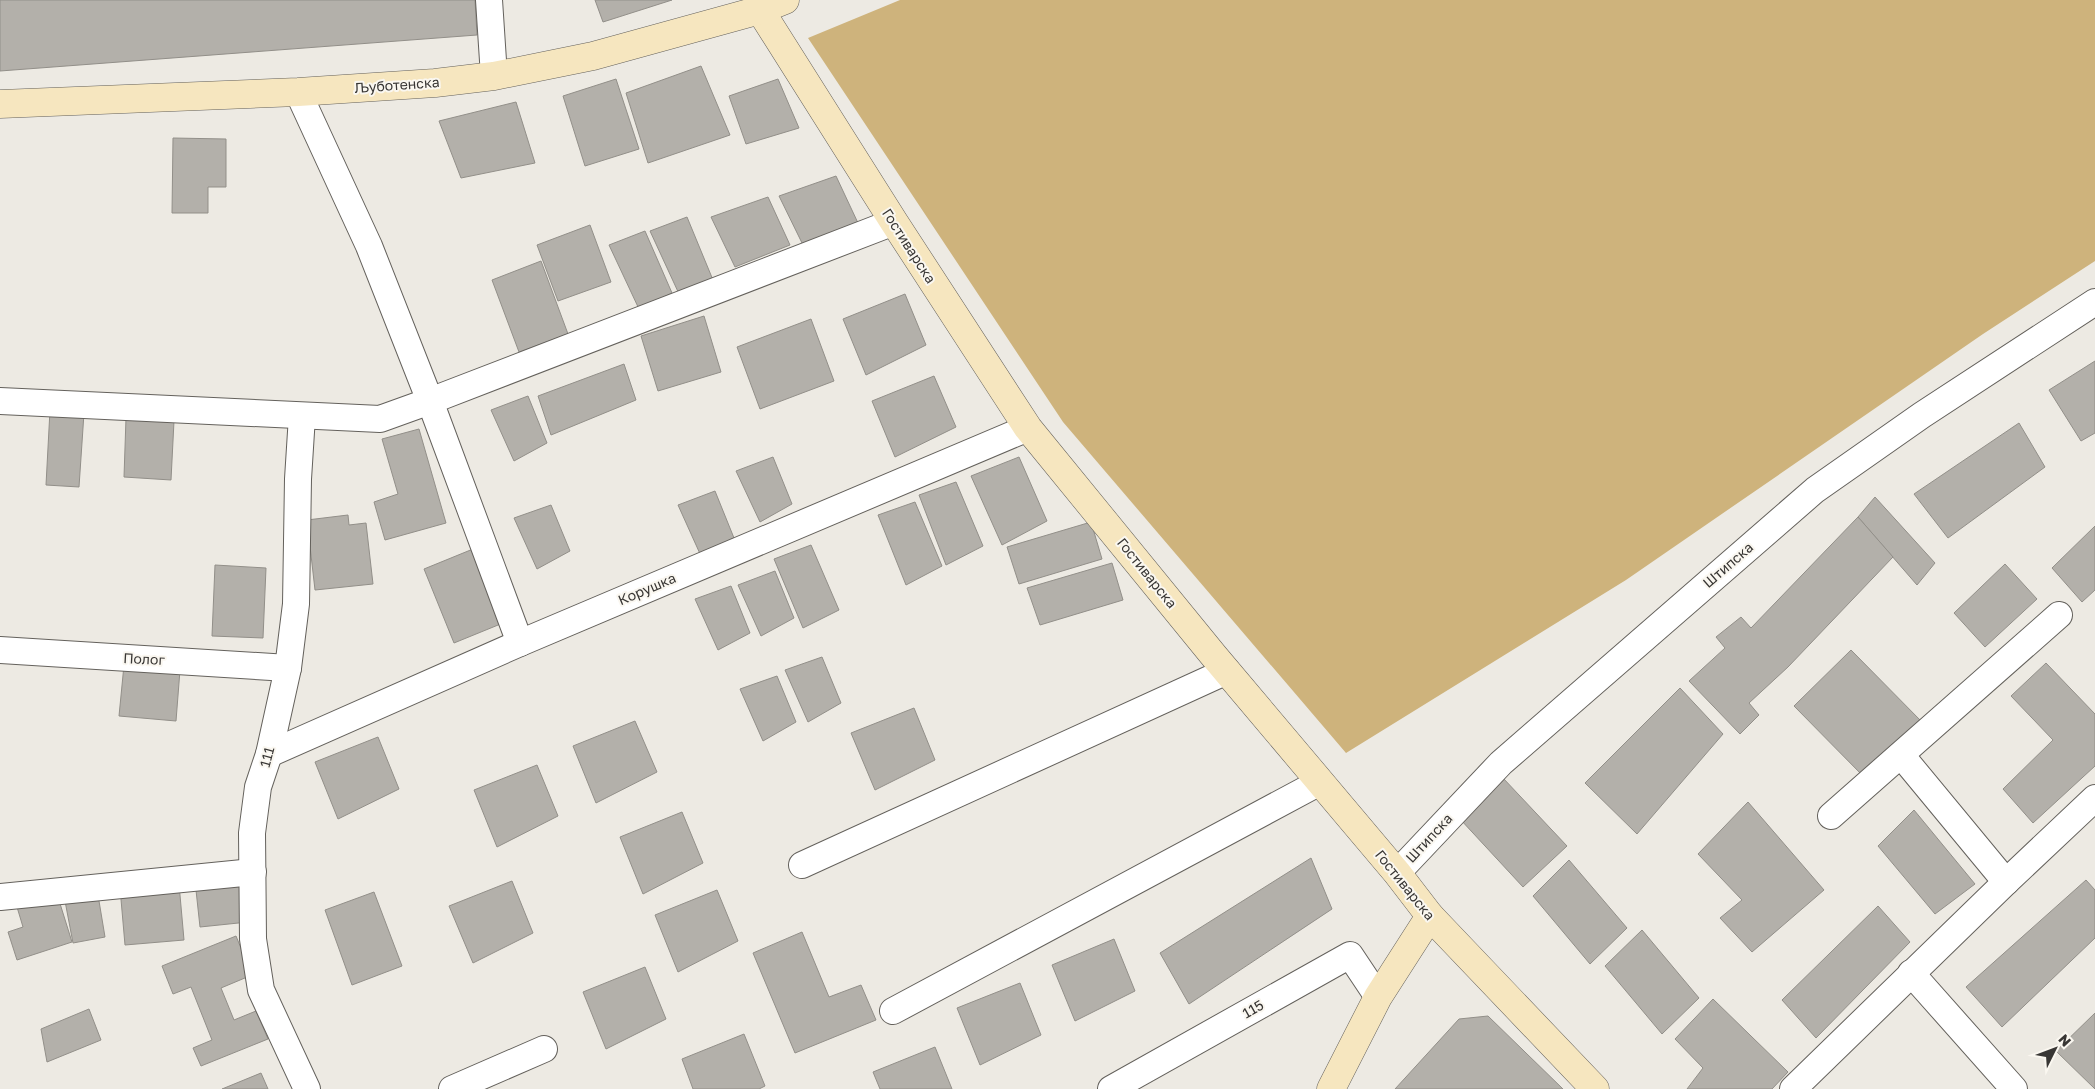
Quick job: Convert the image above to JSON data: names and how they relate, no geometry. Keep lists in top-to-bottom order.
{
  "streets": {
    "street": [
      "Љуботенска",
      "Гостиварска",
      "Штипска",
      "Корушка",
      "Полог",
      "111",
      "115"
    ]
  },
  "crossings": [
    ["Љуботенска", "Гостиварска"],
    ["Гостиварска", "Штипска"],
    ["Гостиварска", "Корушка"],
    ["Корушка", "111"],
    ["Полог", "111"]
  ],
  "north": "top right"
}
